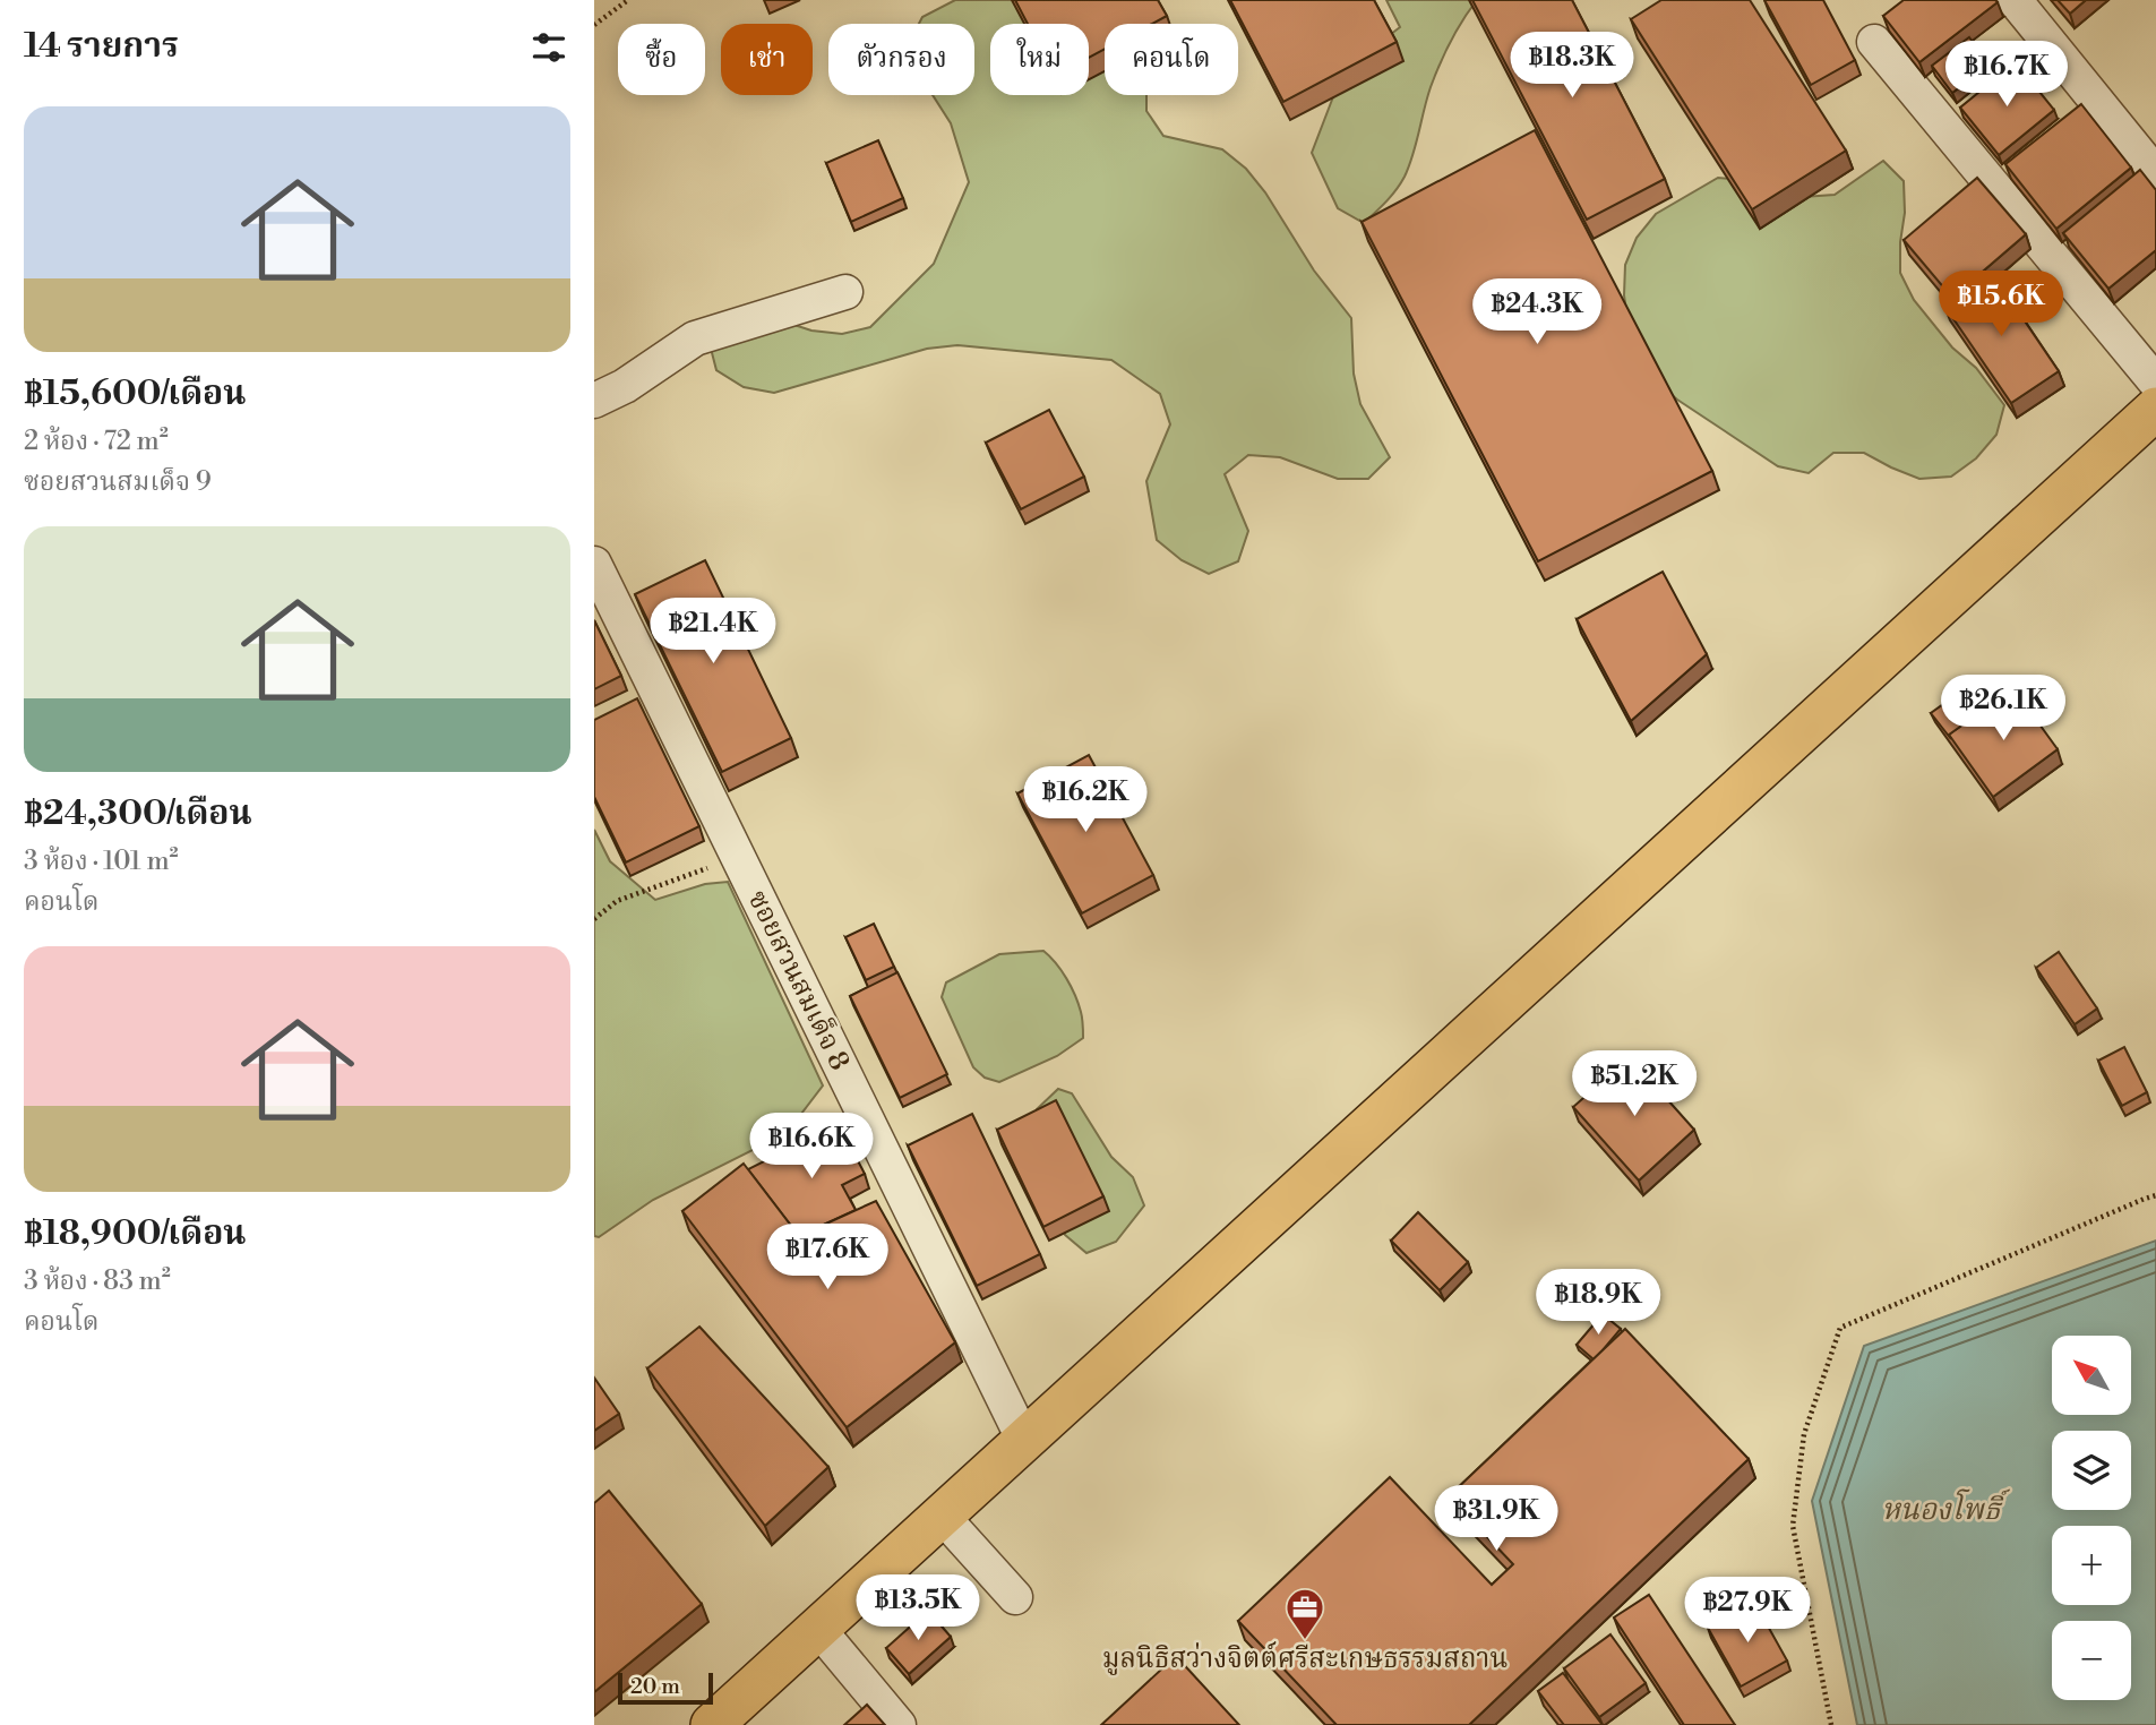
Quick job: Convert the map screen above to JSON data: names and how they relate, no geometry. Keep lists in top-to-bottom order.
{
  "streets": {
    "street": ["ซอยสวนสมเด็จ 8"]
  },
  "water": ["หนองโพธิ์"],
  "places": {
    "office": ["มูลนิธิสว่างจิตต์ศรีสะเกษธรรมสถาน"]
  },
  "scale_bar": "20 m",
  "north": "top left",
  "page": {
    "heading": "14 รายการ",
    "chip": [
      "ซื้อ",
      "เช่า",
      "ตัวกรอง",
      "ใหม่",
      "คอนโด"
    ],
    "price": [
      "฿18.3K",
      "฿16.7K",
      "฿15.6K",
      "฿24.3K",
      "฿21.4K",
      "฿26.1K",
      "฿16.2K",
      "฿51.2K",
      "฿16.6K",
      "฿17.6K",
      "฿18.9K",
      "฿31.9K",
      "฿13.5K",
      "฿27.9K"
    ],
    "list": [
      {
        "name": "฿15,600/เดือน",
        "note": "2 ห้อง · 72 m² · ซอยสวนสมเด็จ 9"
      },
      {
        "name": "฿24,300/เดือน",
        "note": "3 ห้อง · 101 m² · คอนโด"
      },
      {
        "name": "฿18,900/เดือน",
        "note": "3 ห้อง · 83 m² · คอนโด"
      }
    ],
    "map_buttons": ["+", "−"],
    "scale": "20 m"
  }
}
